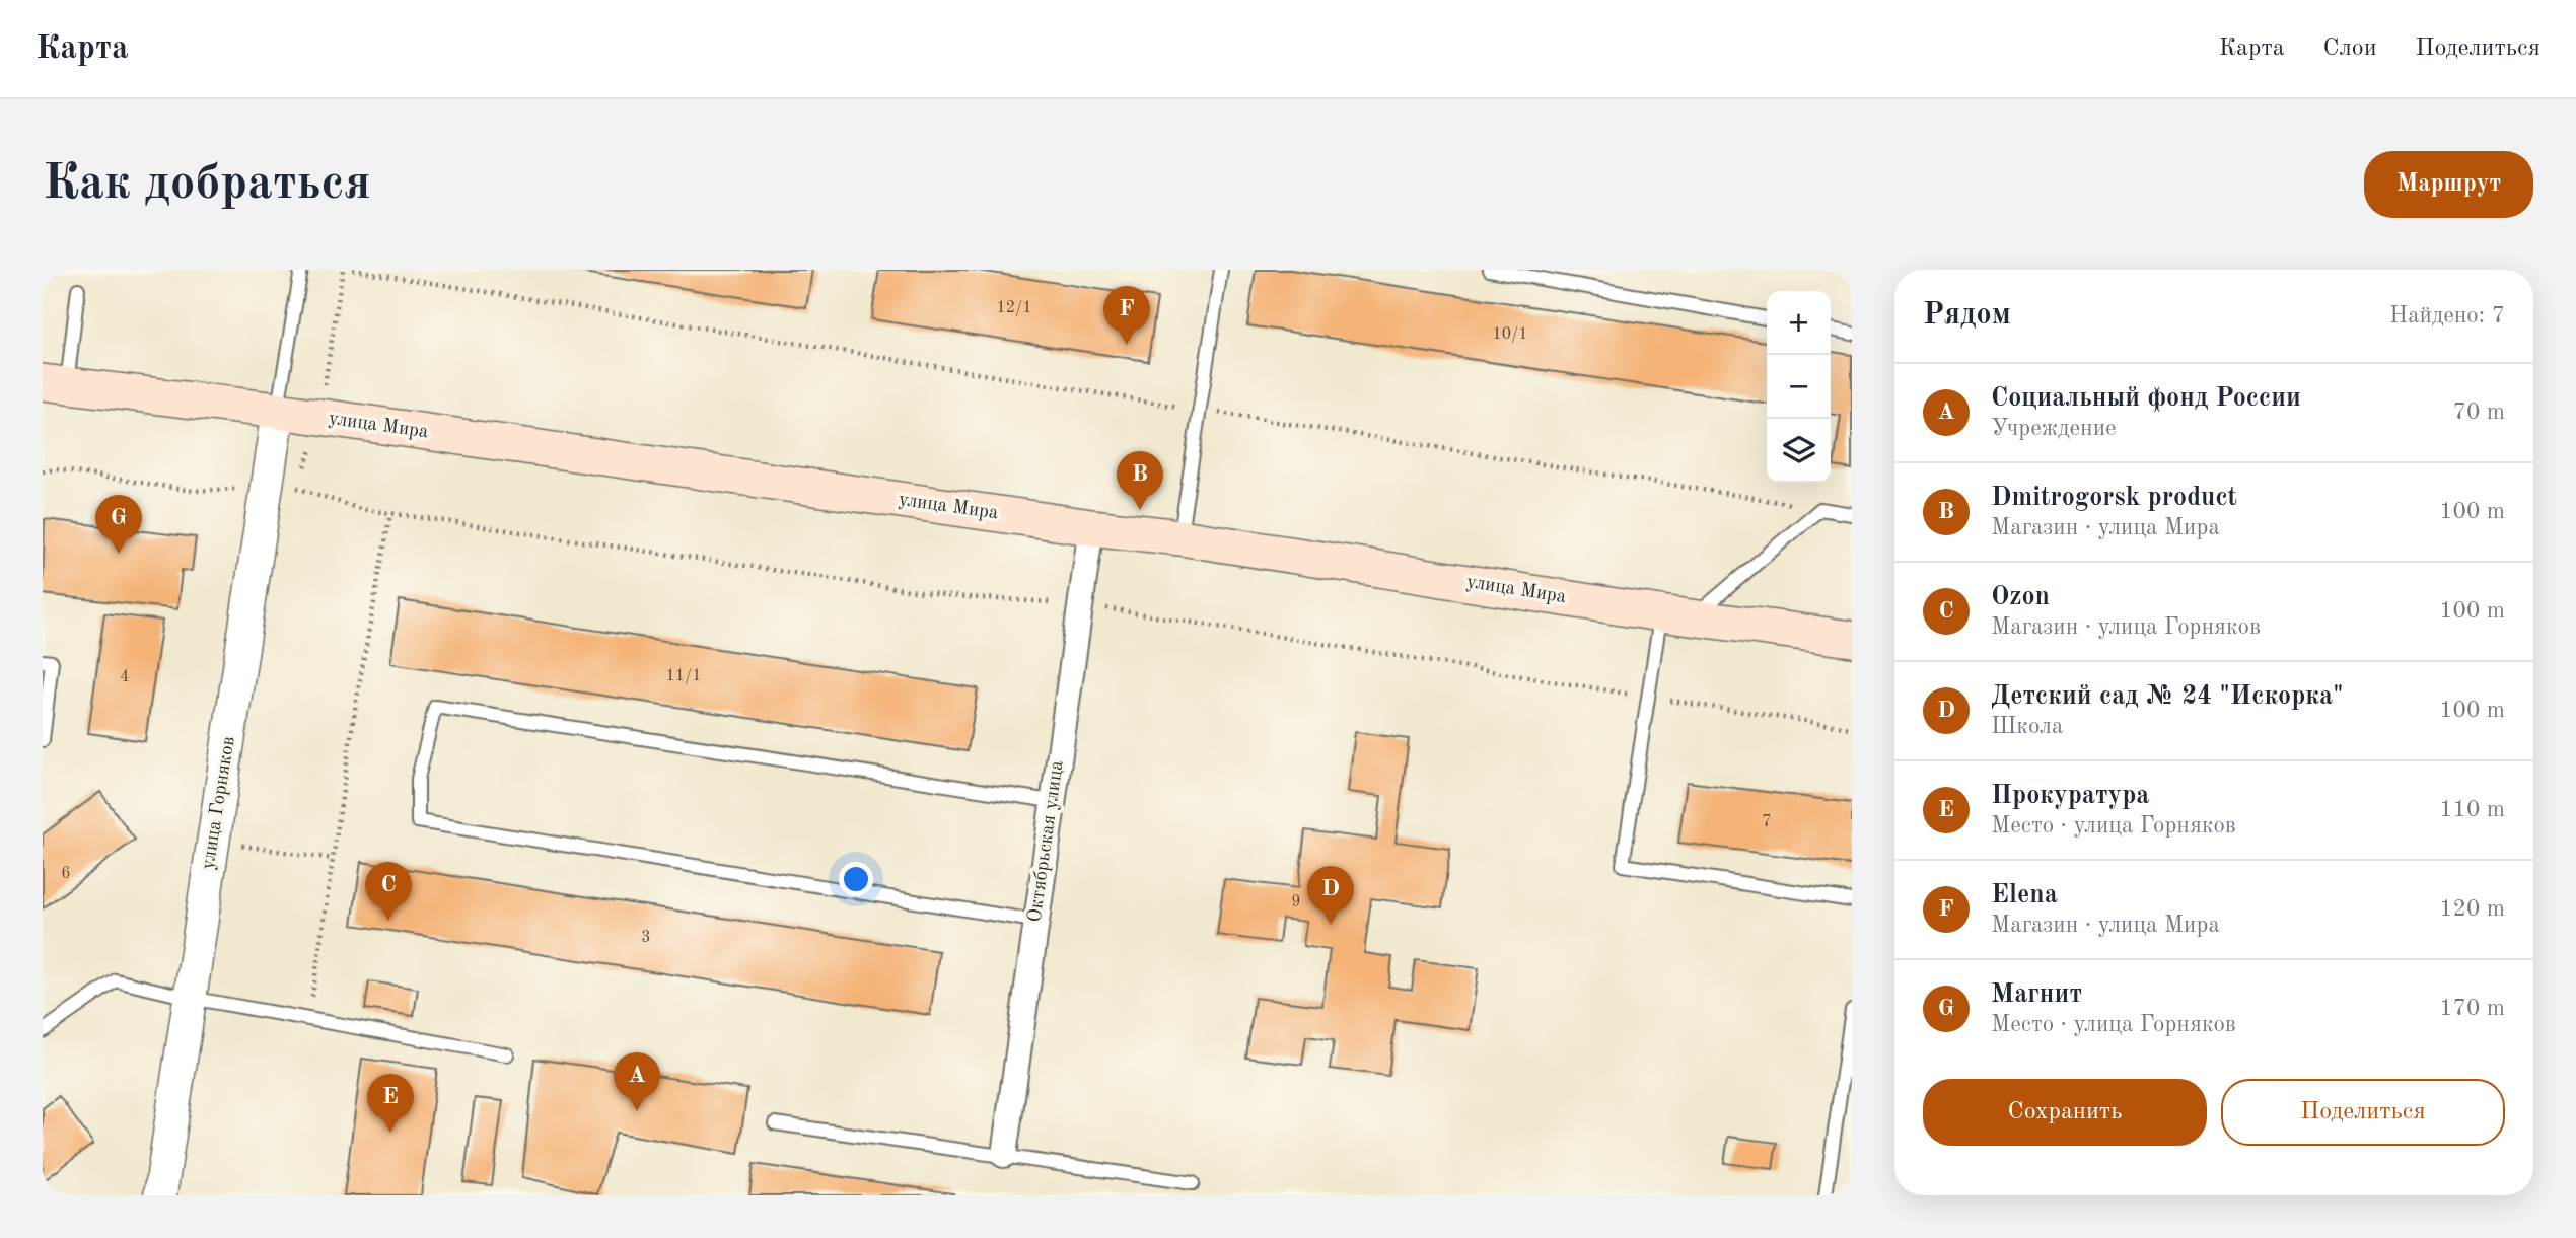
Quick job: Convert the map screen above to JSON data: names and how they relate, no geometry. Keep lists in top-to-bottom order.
{
  "streets": {
    "main road": ["улица Мира"],
    "street": ["улица Горняков", "Октябрьская улица"]
  },
  "crossings": [
    ["улица Мира", "улица Горняков"],
    ["улица Мира", "Октябрьская улица"]
  ],
  "house_numbers": [
    "12/1",
    "10/1",
    "11/1",
    "4",
    "7",
    "6",
    "9",
    "3"
  ],
  "page": {
    "header": "Карта",
    "nav": ["Карта", "Слои", "Поделиться"],
    "buttons": [
      "Маршрут",
      ["Сохранить", "Поделиться"]
    ],
    "title": "Как добраться",
    "heading": ["Рядом", "Найдено: 7"],
    "pins": [
      "F",
      "B",
      "G",
      "C",
      "D",
      "A",
      "E"
    ],
    "map_buttons": ["+", "−"],
    "list": [
      {
        "mark": "A",
        "name": "Социальный фонд России",
        "note": "Учреждение",
        "value": "70 m"
      },
      {
        "mark": "B",
        "name": "Dmitrogorsk product",
        "note": "Магазин · улица Мира",
        "value": "100 m"
      },
      {
        "mark": "C",
        "name": "Ozon",
        "note": "Магазин · улица Горняков",
        "value": "100 m"
      },
      {
        "mark": "D",
        "name": "Детский сад № 24 \"Искорка\"",
        "note": "Школа",
        "value": "100 m"
      },
      {
        "mark": "E",
        "name": "Прокуратура",
        "note": "Место · улица Горняков",
        "value": "110 m"
      },
      {
        "mark": "F",
        "name": "Elena",
        "note": "Магазин · улица Мира",
        "value": "120 m"
      },
      {
        "mark": "G",
        "name": "Магнит",
        "note": "Место · улица Горняков",
        "value": "170 m"
      }
    ]
  }
}
